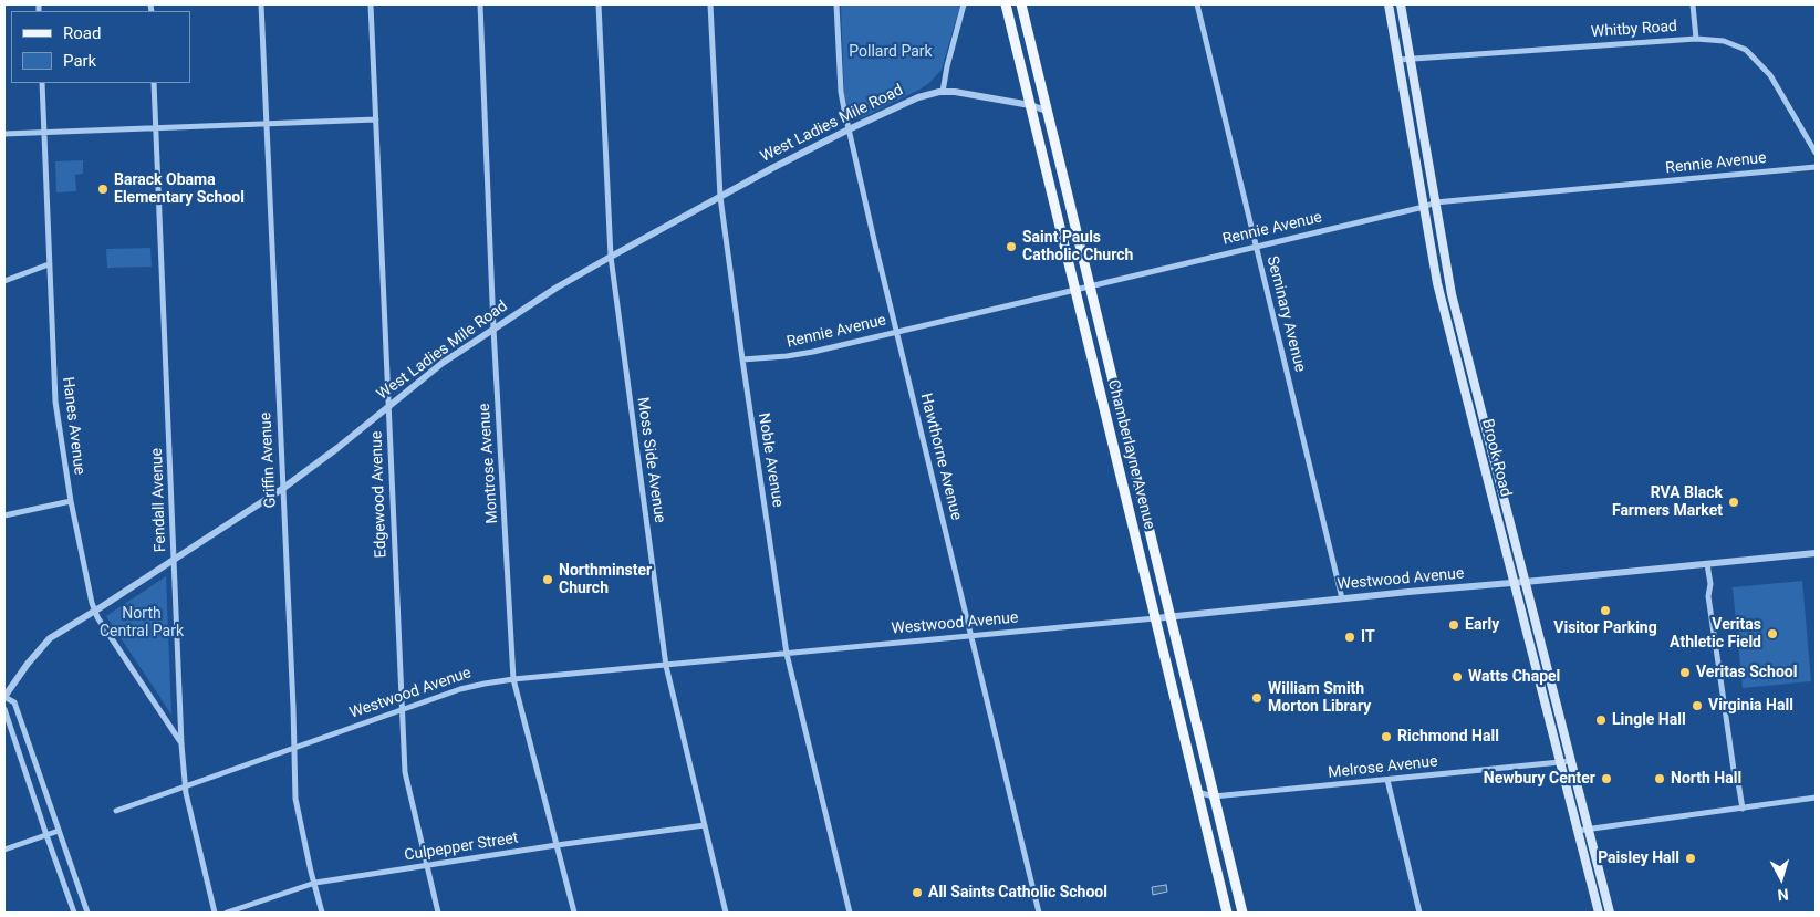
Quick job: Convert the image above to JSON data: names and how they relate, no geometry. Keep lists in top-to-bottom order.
{
  "streets": {
    "main road": ["Chamberlayne Avenue", "Brook Road"],
    "street": [
      "Whitby Road",
      "West Ladies Mile Road",
      "Rennie Avenue",
      "Seminary Avenue",
      "Hanes Avenue",
      "Hawthorne Avenue",
      "Griffin Avenue",
      "Moss Side Avenue",
      "Noble Avenue",
      "Montrose Avenue",
      "Edgewood Avenue",
      "Fendall Avenue",
      "Westwood Avenue",
      "Melrose Avenue",
      "Culpepper Street"
    ]
  },
  "crossings": [
    ["Whitby Road", "Brook Road"],
    ["West Ladies Mile Road", "Hanes Avenue"],
    ["West Ladies Mile Road", "Chamberlayne Avenue"],
    ["West Ladies Mile Road", "Hawthorne Avenue"],
    ["West Ladies Mile Road", "Griffin Avenue"],
    ["West Ladies Mile Road", "Moss Side Avenue"],
    ["West Ladies Mile Road", "Noble Avenue"],
    ["West Ladies Mile Road", "Montrose Avenue"],
    ["West Ladies Mile Road", "Edgewood Avenue"],
    ["West Ladies Mile Road", "Fendall Avenue"],
    ["Rennie Avenue", "Seminary Avenue"],
    ["Rennie Avenue", "Chamberlayne Avenue"],
    ["Rennie Avenue", "Hawthorne Avenue"],
    ["Rennie Avenue", "Brook Road"],
    ["Rennie Avenue", "Noble Avenue"],
    ["Seminary Avenue", "Westwood Avenue"],
    ["Hanes Avenue", "Fendall Avenue"],
    ["Chamberlayne Avenue", "Westwood Avenue"],
    ["Chamberlayne Avenue", "Melrose Avenue"],
    ["Hawthorne Avenue", "Westwood Avenue"],
    ["Brook Road", "Westwood Avenue"],
    ["Brook Road", "Melrose Avenue"],
    ["Griffin Avenue", "Westwood Avenue"],
    ["Griffin Avenue", "Culpepper Street"],
    ["Moss Side Avenue", "Westwood Avenue"],
    ["Moss Side Avenue", "Culpepper Street"],
    ["Noble Avenue", "Westwood Avenue"],
    ["Montrose Avenue", "Westwood Avenue"],
    ["Montrose Avenue", "Culpepper Street"],
    ["Edgewood Avenue", "Westwood Avenue"],
    ["Edgewood Avenue", "Culpepper Street"],
    ["Fendall Avenue", "Westwood Avenue"]
  ],
  "parks": ["Pollard Park", "North Central Park"],
  "places": [
    "Barack Obama Elementary School",
    "Saint Pauls Catholic Church",
    "RVA Black Farmers Market",
    "Northminster Church",
    "Visitor Parking",
    "Early",
    "Veritas Athletic Field",
    "IT",
    "Veritas School",
    "Watts Chapel",
    "William Smith Morton Library",
    "Virginia Hall",
    "Lingle Hall",
    "Richmond Hall",
    "Newbury Center",
    "North Hall",
    "Paisley Hall",
    "All Saints Catholic School"
  ],
  "legend": ["Road", "Park"],
  "north": "bottom"
}
